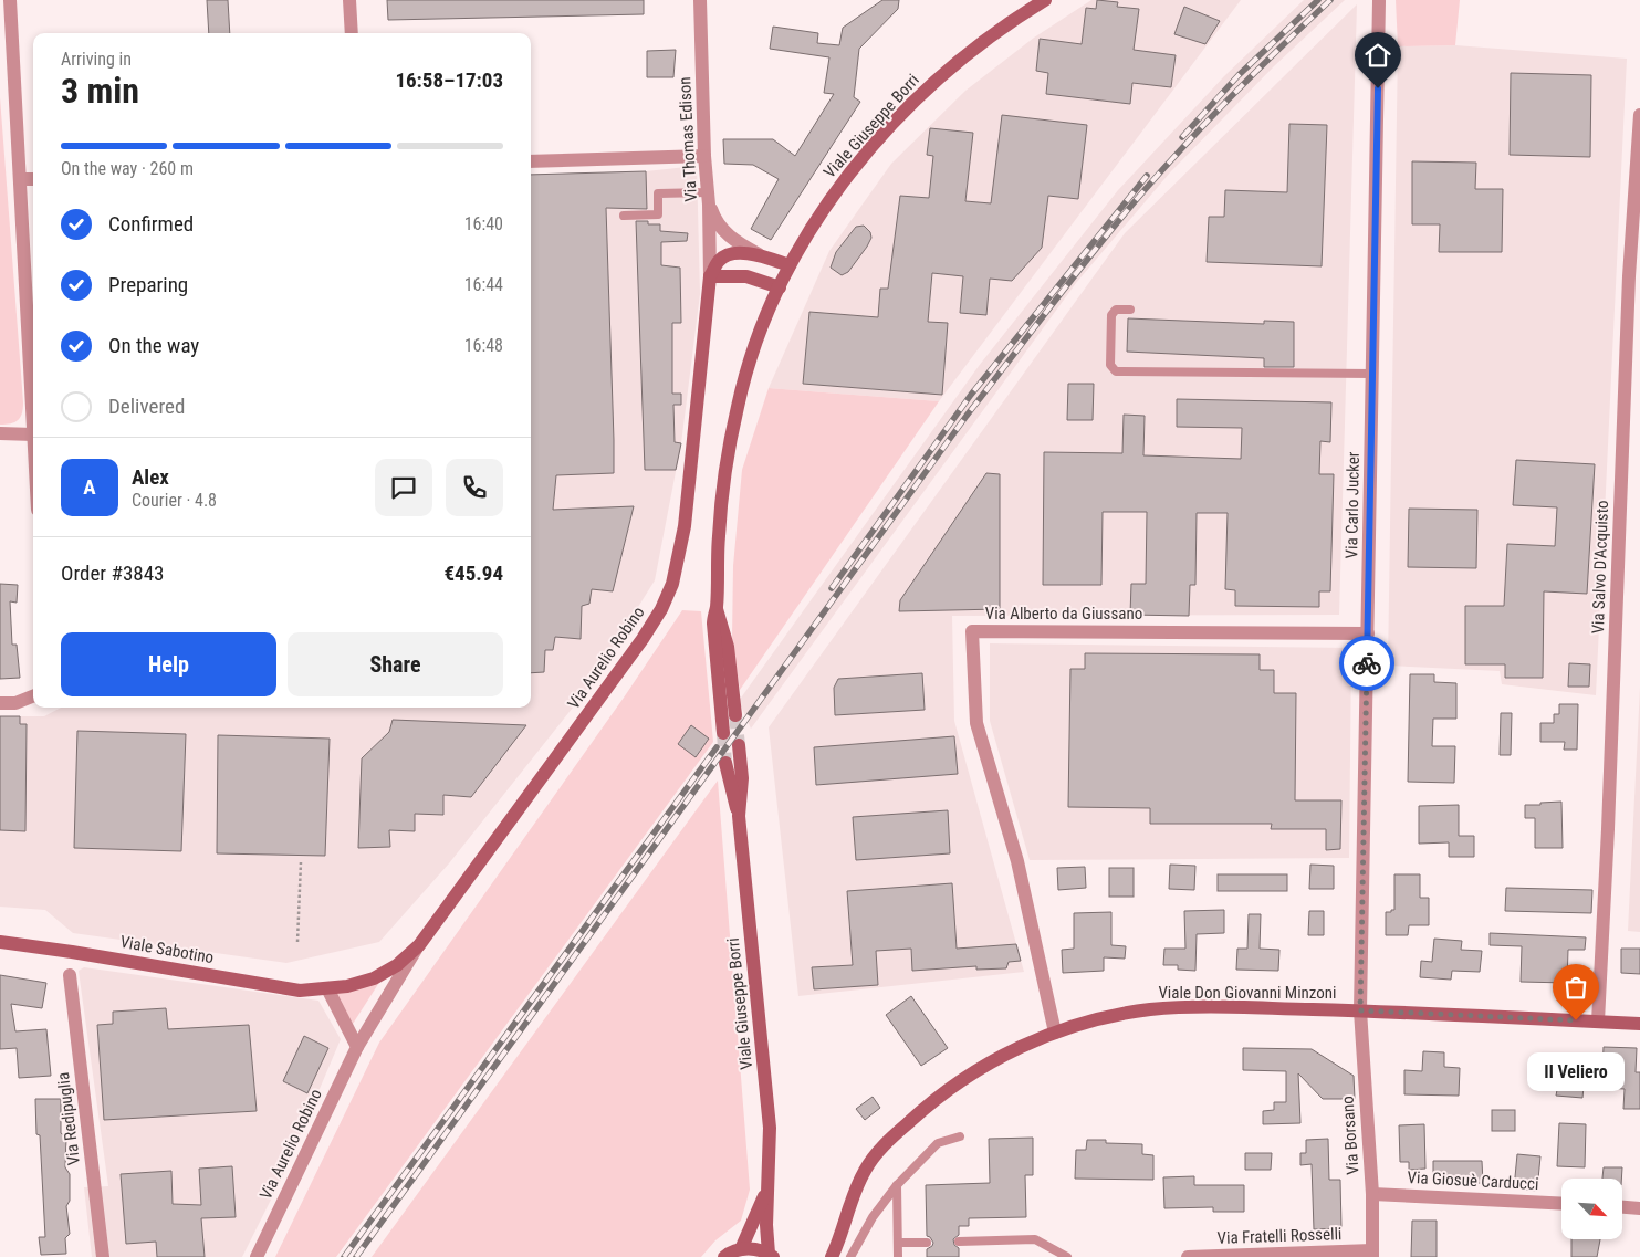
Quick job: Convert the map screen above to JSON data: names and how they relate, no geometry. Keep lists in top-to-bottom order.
{
  "streets": {
    "street": [
      "Viale Giuseppe Borri",
      "Via Thomas Edison",
      "Via Carlo Jucker",
      "Via Salvo D'Acquisto",
      "Via Alberto da Giussano",
      "Via Aurelio Robino",
      "Viale Sabotino",
      "Viale Don Giovanni Minzoni",
      "Via Redipuglia",
      "Via Borsano",
      "Via Giosuè Carducci",
      "Via Fratelli Rosselli"
    ]
  },
  "crossings": [
    ["Via Thomas Edison", "Via Aurelio Robino"],
    ["Via Carlo Jucker", "Via Alberto da Giussano"],
    ["Via Carlo Jucker", "Viale Don Giovanni Minzoni"],
    ["Via Carlo Jucker", "Via Borsano"],
    ["Via Salvo D'Acquisto", "Viale Don Giovanni Minzoni"],
    ["Via Alberto da Giussano", "Viale Don Giovanni Minzoni"],
    ["Via Aurelio Robino", "Viale Sabotino"],
    ["Viale Don Giovanni Minzoni", "Via Borsano"],
    ["Via Borsano", "Via Giosuè Carducci"],
    ["Via Borsano", "Via Fratelli Rosselli"]
  ],
  "places": ["Il Veliero"],
  "north": "bottom right",
  "page": {
    "heading": ["3 min", "Arriving in", "16:58–17:03"],
    "panel": [
      "Alex",
      "Courier · 4.8",
      "Order #3843",
      "€45.94"
    ],
    "bar": "On the way · 260 m",
    "list": [
      ["Confirmed", "16:40"],
      ["Preparing", "16:44"],
      ["On the way", "16:48"],
      "Delivered"
    ],
    "round": "A",
    "buttons": ["Help", "Share"],
    "bubble": "Il Veliero"
  }
}
